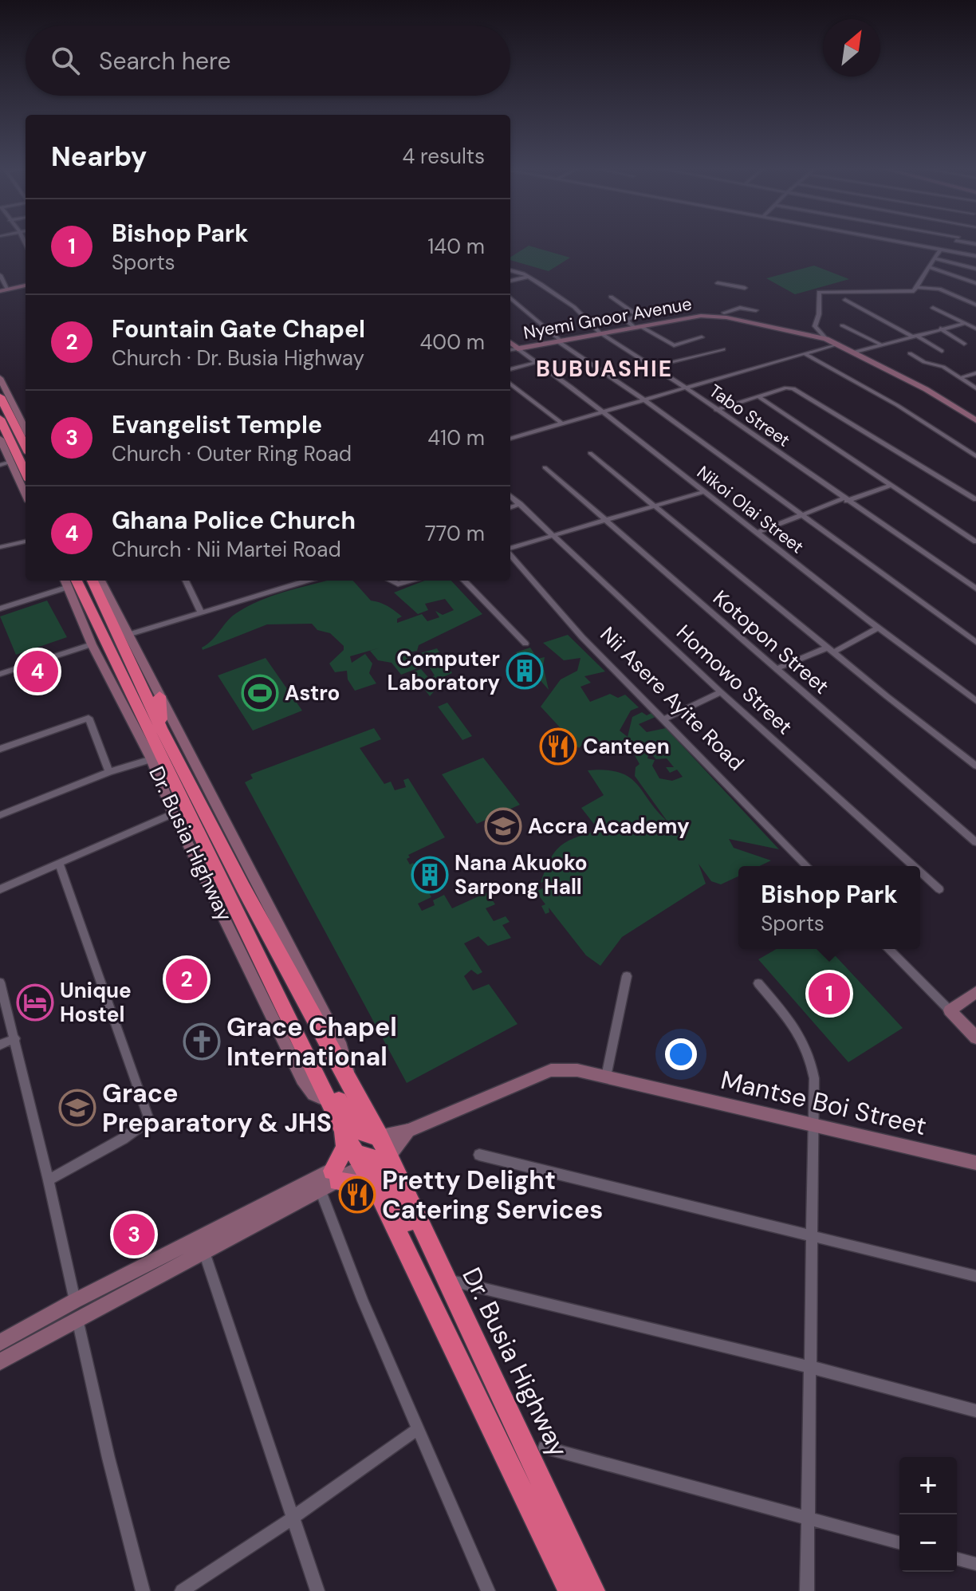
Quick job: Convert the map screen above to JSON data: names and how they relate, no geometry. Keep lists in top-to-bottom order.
{
  "streets": {
    "highway": ["Dr. Busia Highway"],
    "street": [
      "Nyemi Gnoor Avenue",
      "Tabo Street",
      "Nikoi Olai Street",
      "Kotopon Street",
      "Homowo Street",
      "Nii Asere Ayite Road",
      "Mantse Boi Street"
    ]
  },
  "crossings": [
    ["Nyemi Gnoor Avenue", "Tabo Street"],
    ["Nyemi Gnoor Avenue", "Nikoi Olai Street"],
    ["Dr. Busia Highway", "Mantse Boi Street"]
  ],
  "districts": ["BUBUASHIE"],
  "places": {
    "building": ["Computer Laboratory", "Nana Akuoko Sarpong Hall"],
    "sports": ["Astro"],
    "restaurant": ["Canteen", "Pretty Delight Catering Services"],
    "school or university": ["Accra Academy", "Grace Preparatory & JHS"],
    "hotel": ["Unique Hostel"],
    "church": ["Grace Chapel International"]
  },
  "north": "top right",
  "page": {
    "search": "Search here",
    "heading": ["Nearby", "4 results"],
    "list": [
      {
        "mark": "1",
        "name": "Bishop Park",
        "note": "Sports",
        "value": "140 m"
      },
      {
        "mark": "2",
        "name": "Fountain Gate Chapel",
        "note": "Church · Dr. Busia Highway",
        "value": "400 m"
      },
      {
        "mark": "3",
        "name": "Evangelist Temple",
        "note": "Church · Outer Ring Road",
        "value": "410 m"
      },
      {
        "mark": "4",
        "name": "Ghana Police Church",
        "note": "Church · Nii Martei Road",
        "value": "770 m"
      }
    ],
    "pins": [
      "4",
      "2",
      "1",
      "3"
    ],
    "popup": ["Bishop Park", "Sports"],
    "map_buttons": ["+", "−"]
  }
}
